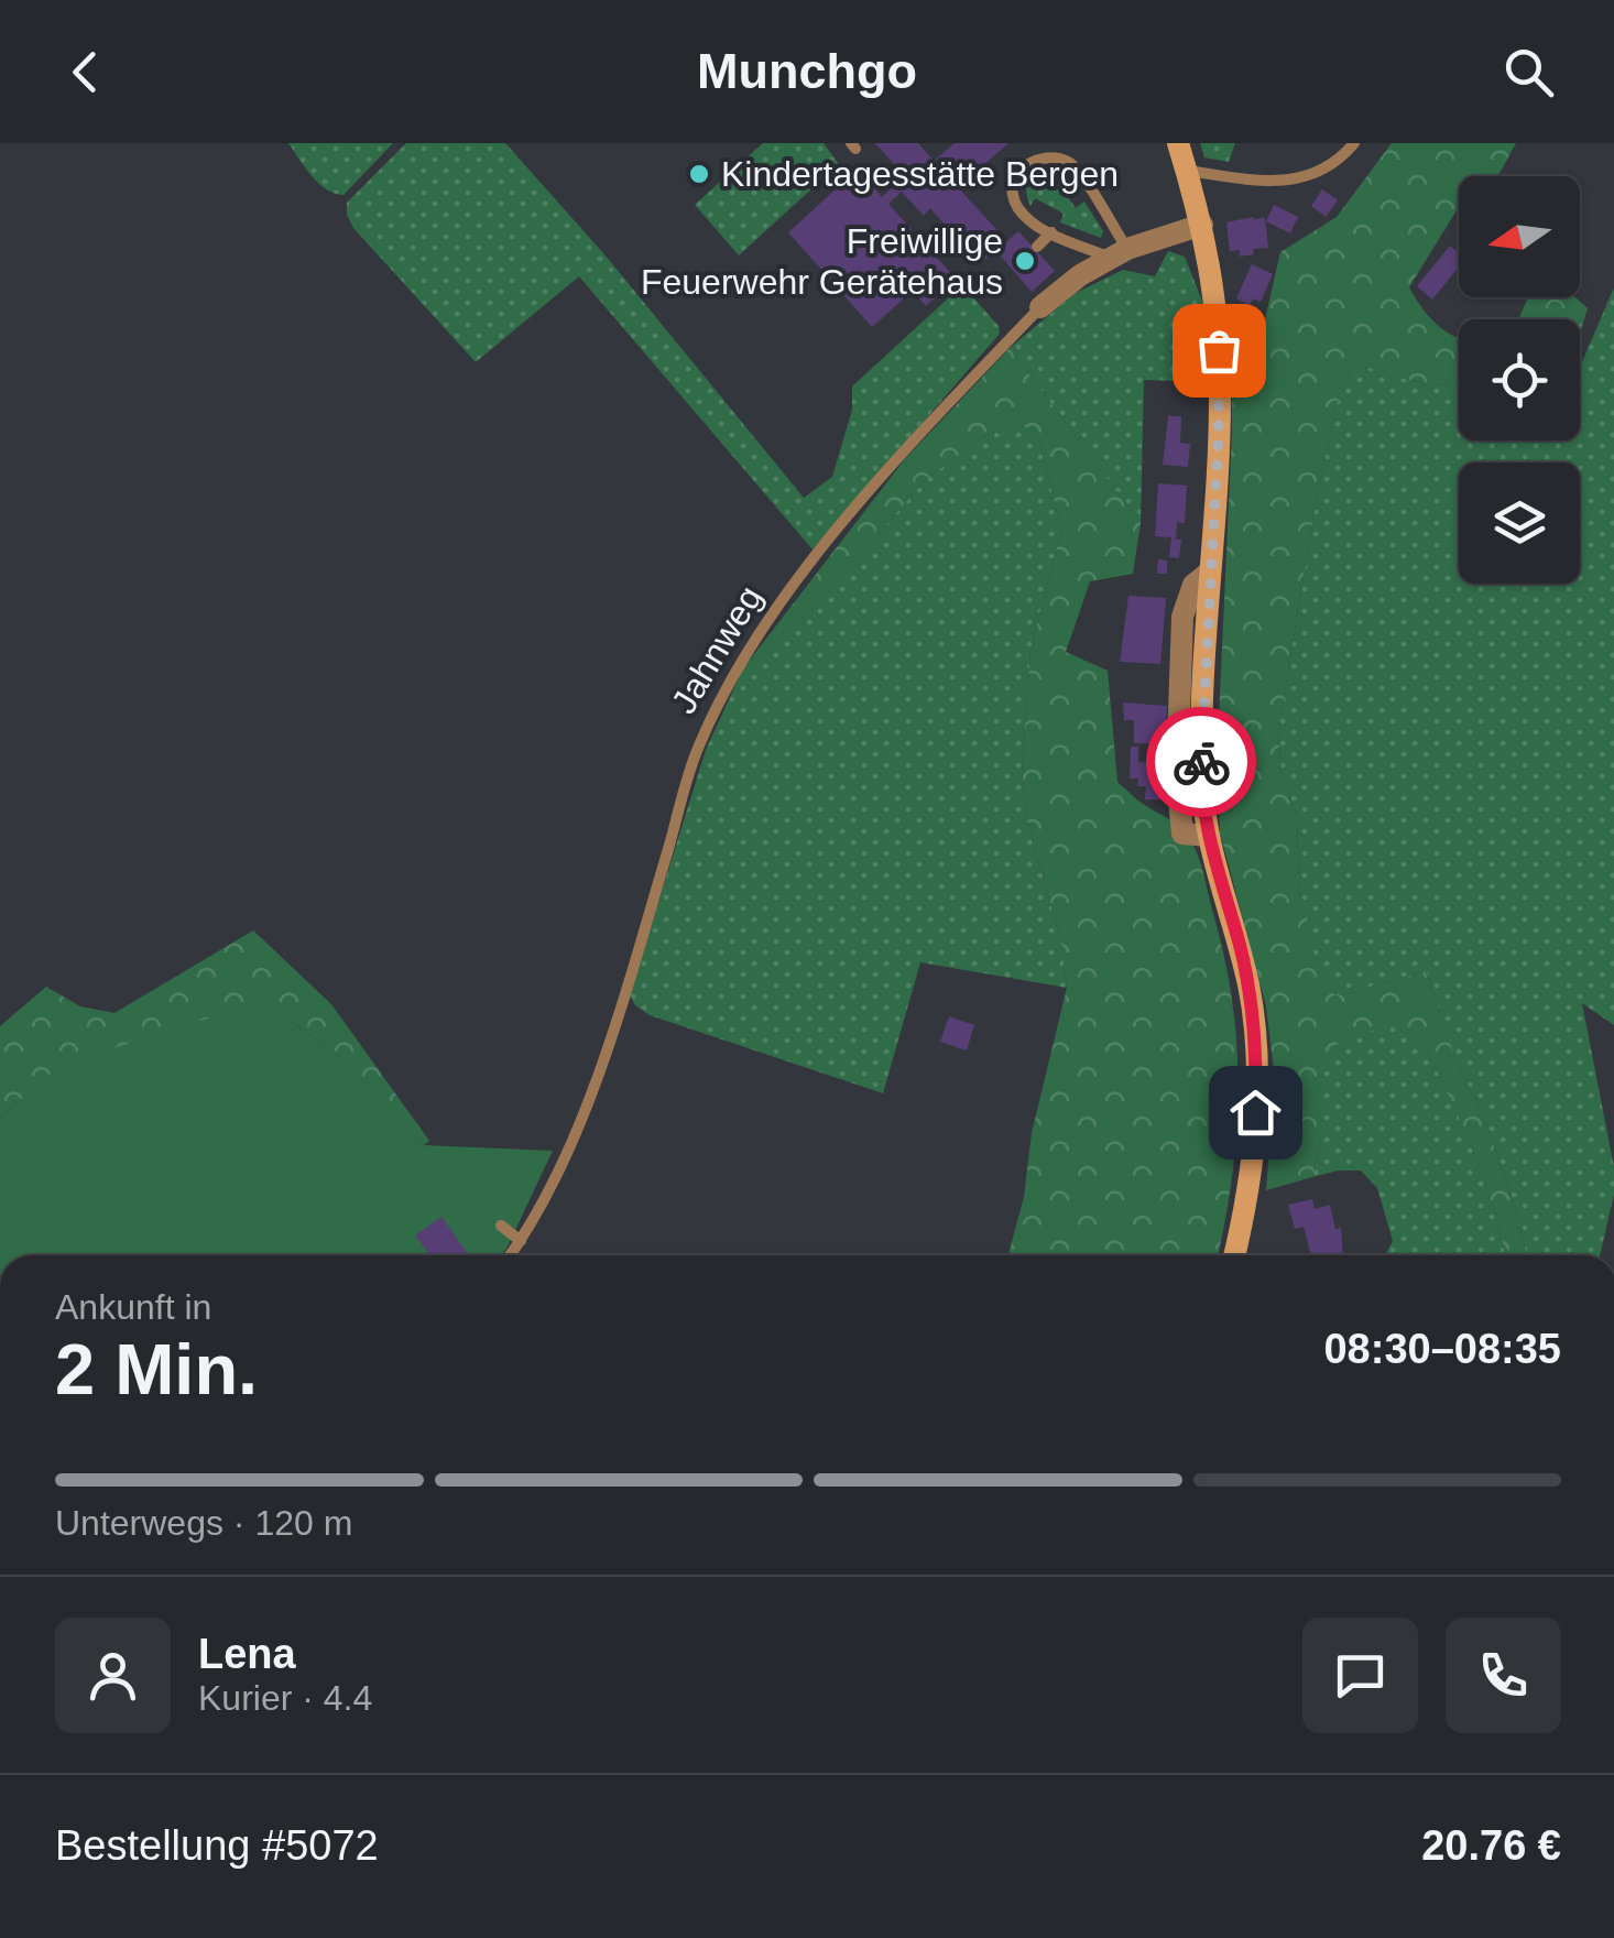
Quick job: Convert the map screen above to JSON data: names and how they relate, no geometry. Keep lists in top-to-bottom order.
{
  "streets": {
    "street": ["Jahnweg"]
  },
  "places": ["Kindertagesstätte Bergen", "Freiwillige Feuerwehr Gerätehaus"],
  "north": "left",
  "page": {
    "header": "Munchgo",
    "heading": ["2 Min.", "Ankunft in", "08:30–08:35"],
    "panel": [
      "Lena",
      "Kurier · 4.4",
      "Bestellung #5072",
      "20.76 €"
    ],
    "bar": "Unterwegs · 120 m"
  }
}
